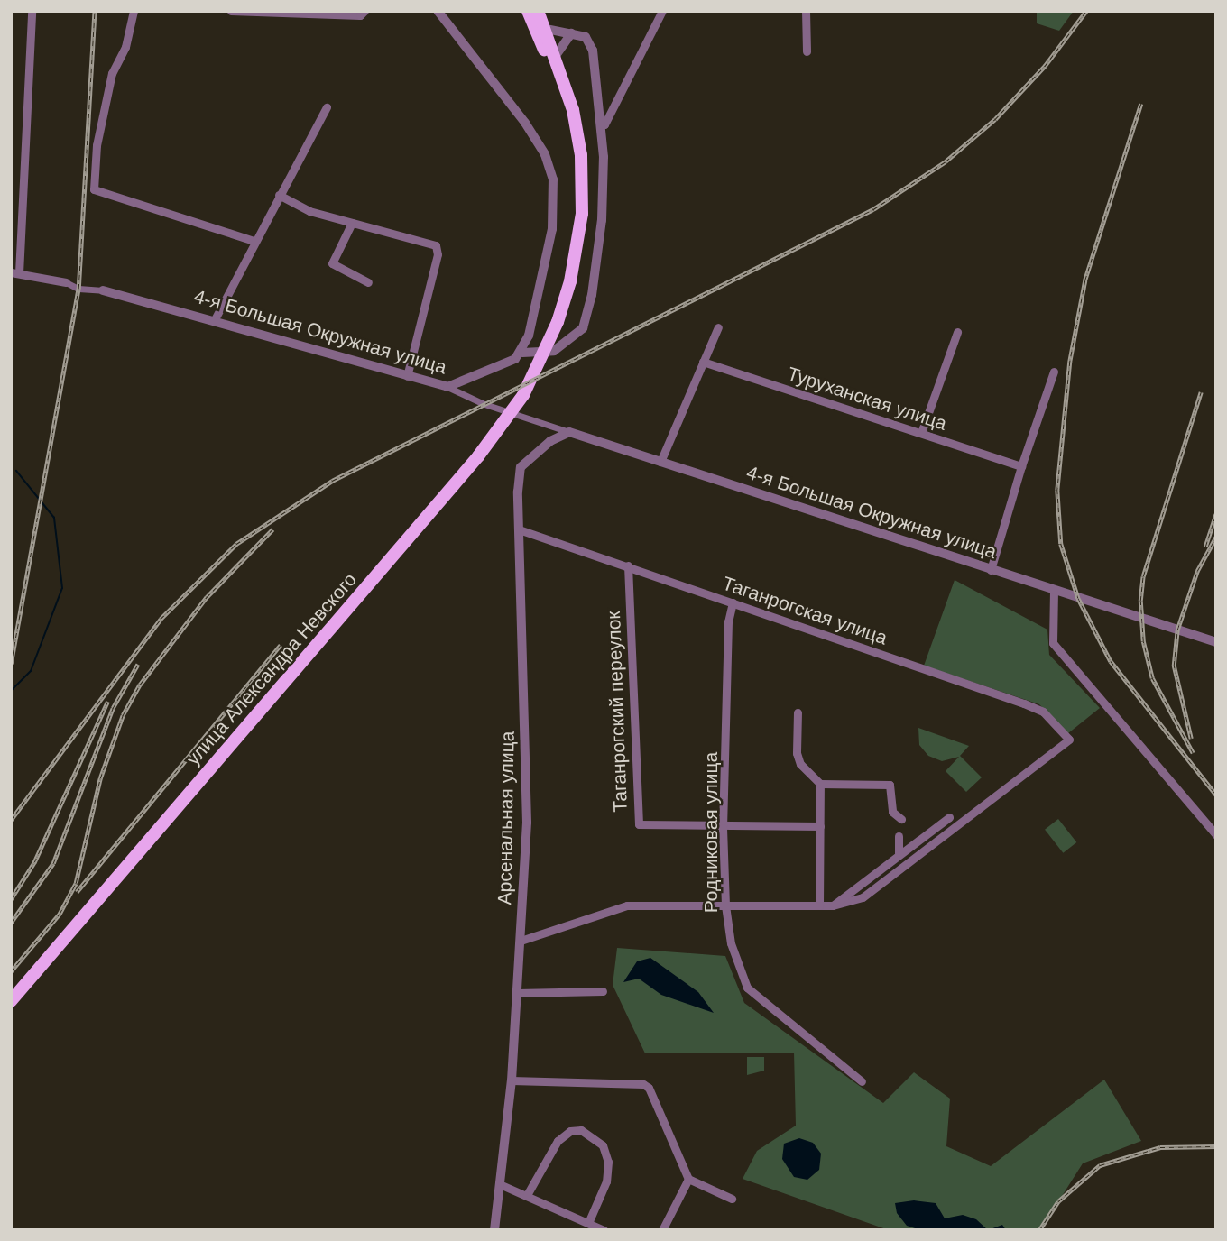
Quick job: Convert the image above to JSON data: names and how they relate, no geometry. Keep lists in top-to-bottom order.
{
  "streets": {
    "main road": ["улица Александра Невского"],
    "street": [
      "4-я Большая Окружная улица",
      "Туруханская улица",
      "Таганрогская улица",
      "Таганрогский переулок",
      "Арсенальная улица",
      "Родниковая улица"
    ]
  },
  "crossings": [
    ["4-я Большая Окружная улица", "Арсенальная улица"],
    ["Таганрогская улица", "Таганрогский переулок"],
    ["Таганрогская улица", "Арсенальная улица"],
    ["Таганрогская улица", "Родниковая улица"],
    ["Таганрогский переулок", "Родниковая улица"]
  ]
}
